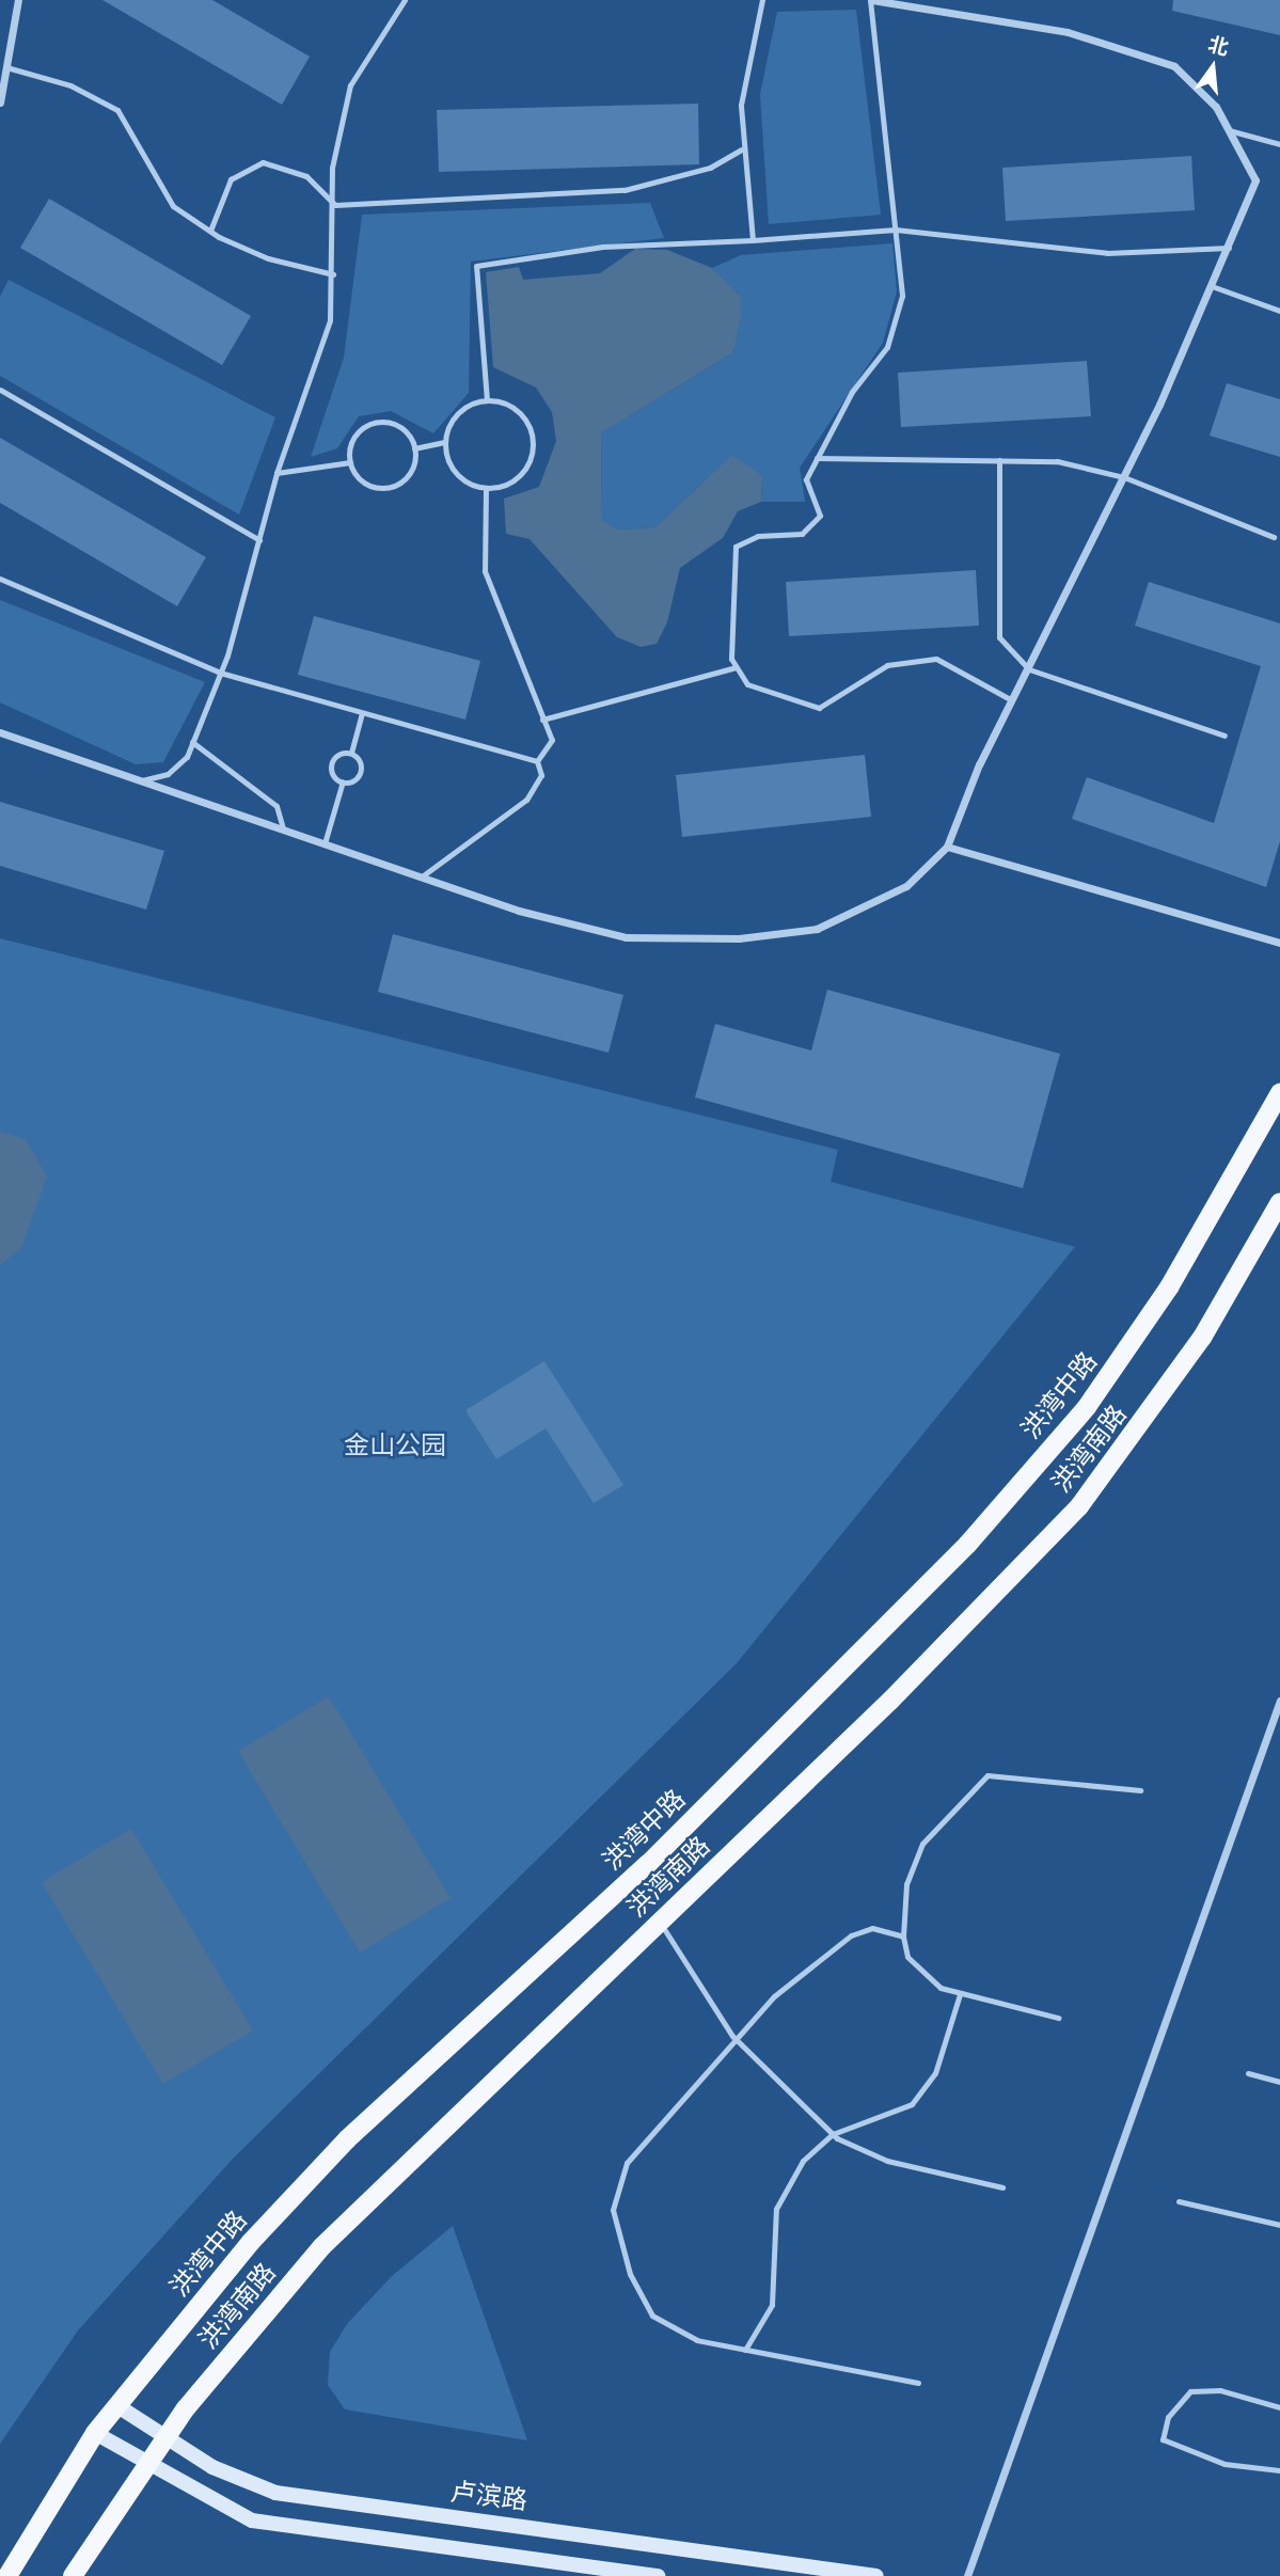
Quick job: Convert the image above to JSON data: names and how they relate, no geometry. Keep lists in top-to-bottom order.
{
  "streets": {
    "main road": ["洪湾中路", "洪湾南路", "卢滨路"]
  },
  "crossings": [
    ["洪湾中路", "卢滨路"],
    ["洪湾南路", "卢滨路"]
  ],
  "parks": ["金山公园"],
  "north": "top"
}
